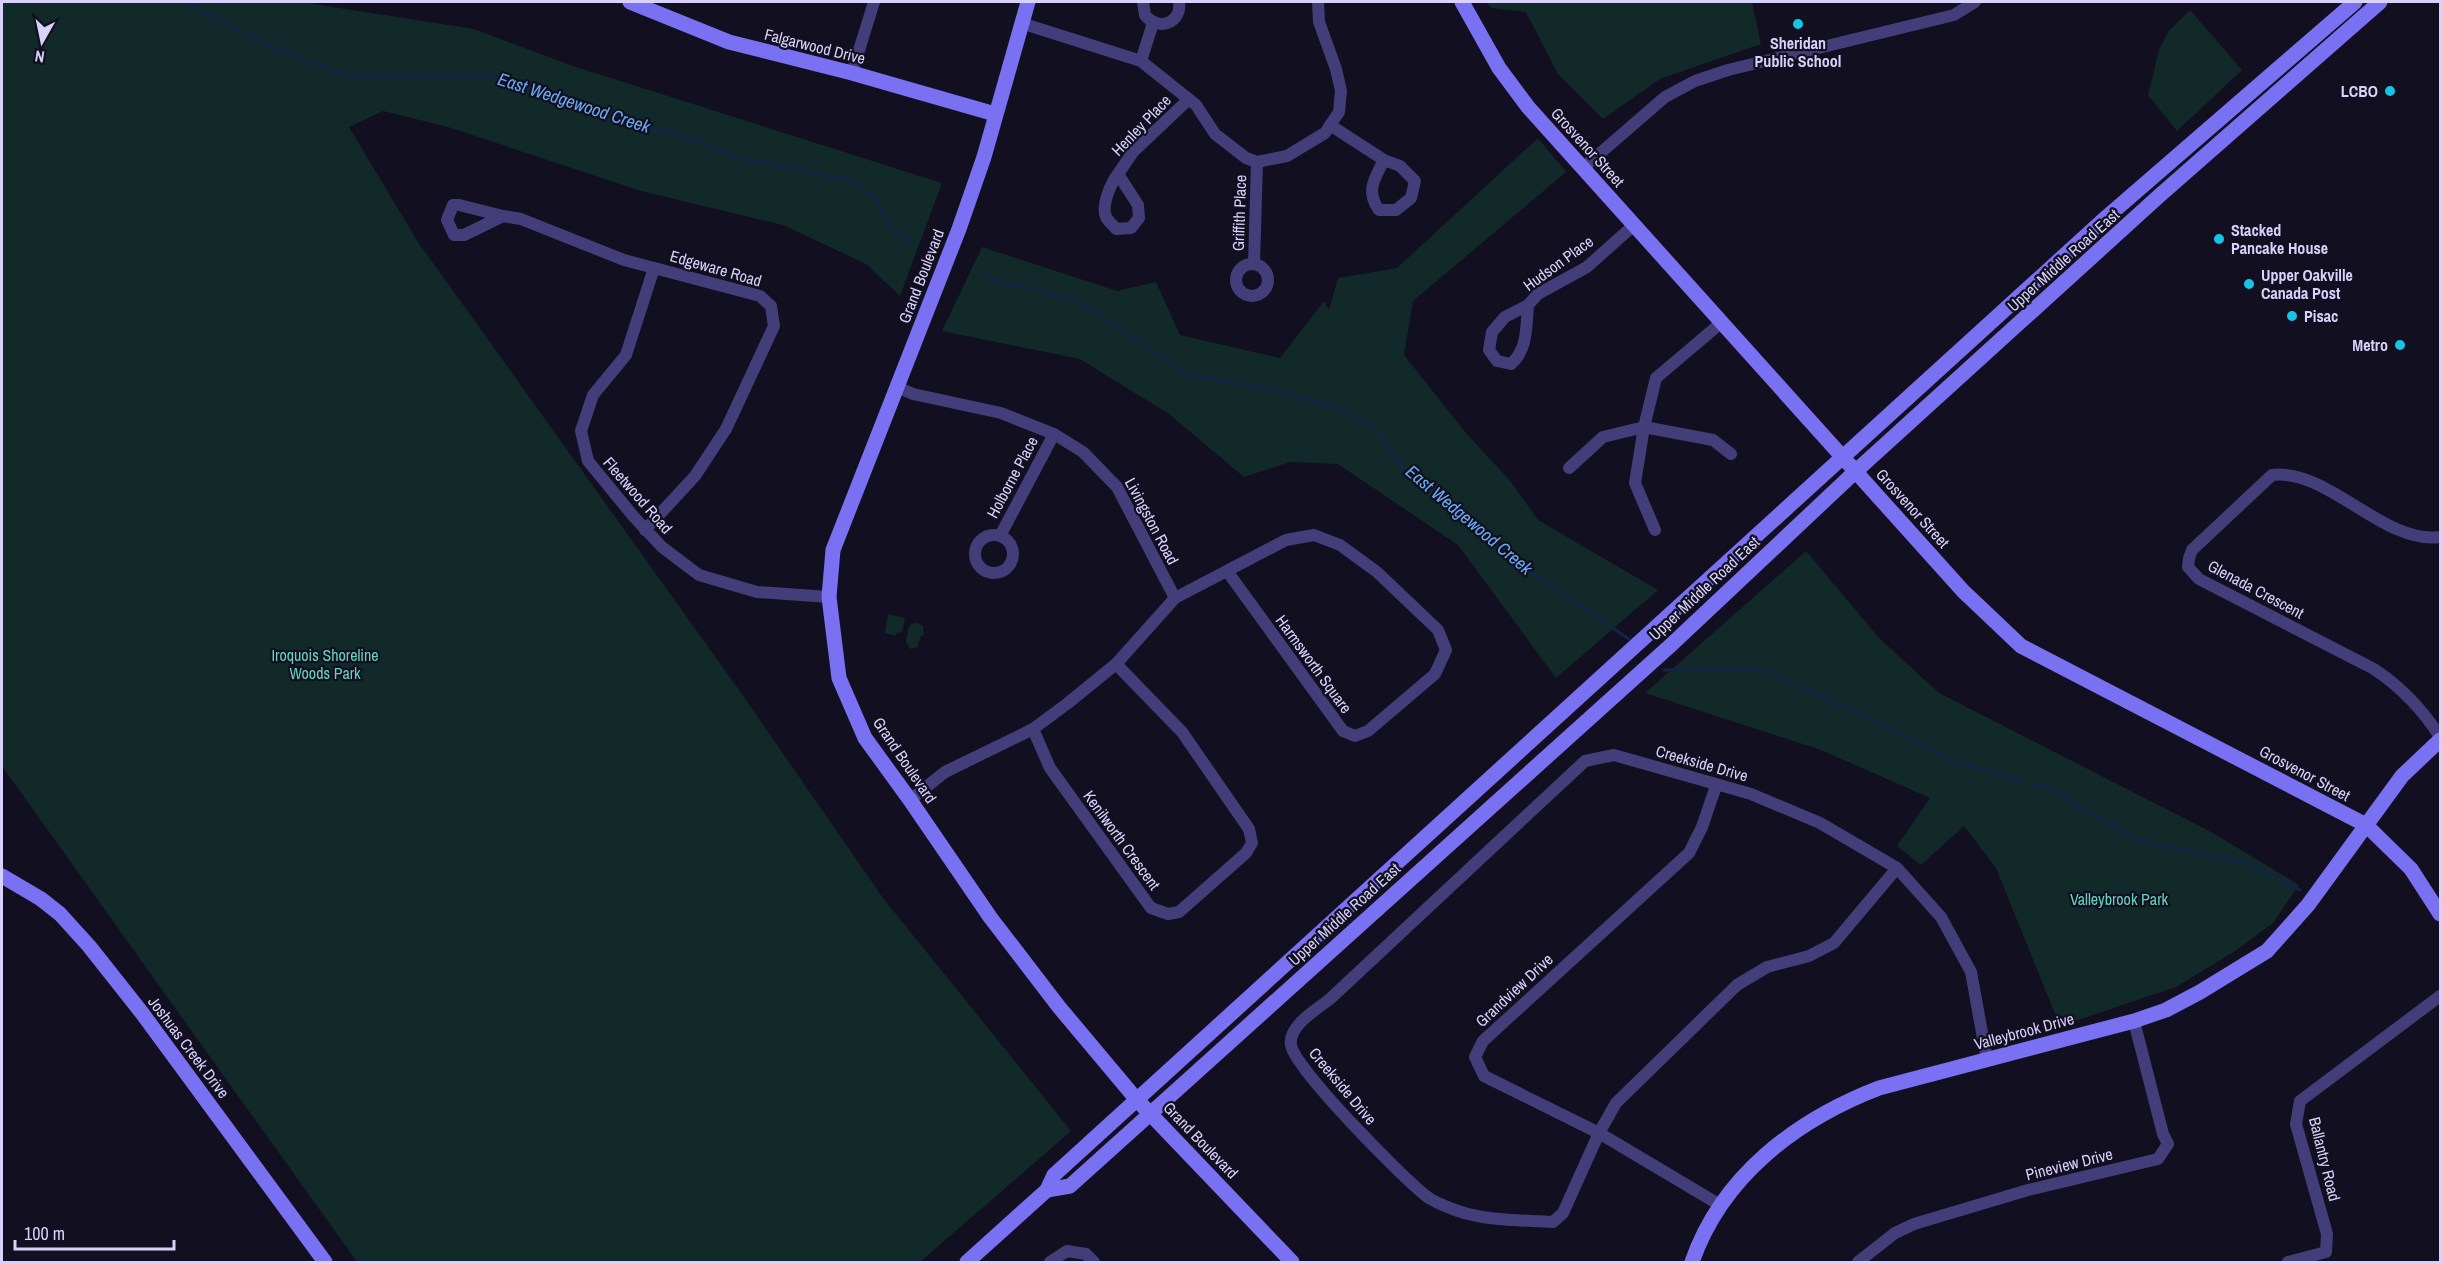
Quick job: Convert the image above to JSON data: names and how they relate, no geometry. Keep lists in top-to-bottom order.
{
  "streets": {
    "street": [
      "Falgarwood Drive",
      "Henley Place",
      "Grosvenor Street",
      "Griffith Place",
      "Upper Middle Road East",
      "Hudson Place",
      "Edgeware Road",
      "Grand Boulevard",
      "Holborne Place",
      "Fleetwood Road",
      "Livingston Road",
      "Glenada Crescent",
      "Harmsworth Square",
      "Creekside Drive",
      "Kenilworth Crescent",
      "Grandview Drive",
      "Valleybrook Drive",
      "Joshuas Creek Drive",
      "Ballantry Road",
      "Pineview Drive"
    ]
  },
  "crossings": [
    ["Falgarwood Drive", "Grand Boulevard"],
    ["Grosvenor Street", "Upper Middle Road East"],
    ["Grosvenor Street", "Hudson Place"],
    ["Grosvenor Street", "Valleybrook Drive"],
    ["Upper Middle Road East", "Grand Boulevard"],
    ["Edgeware Road", "Fleetwood Road"],
    ["Grand Boulevard", "Fleetwood Road"],
    ["Grand Boulevard", "Livingston Road"],
    ["Grand Boulevard", "Harmsworth Square"],
    ["Holborne Place", "Livingston Road"],
    ["Livingston Road", "Harmsworth Square"],
    ["Glenada Crescent", "Valleybrook Drive"],
    ["Harmsworth Square", "Kenilworth Crescent"],
    ["Creekside Drive", "Grandview Drive"],
    ["Creekside Drive", "Valleybrook Drive"],
    ["Grandview Drive", "Valleybrook Drive"],
    ["Valleybrook Drive", "Pineview Drive"]
  ],
  "water": ["East Wedgewood Creek"],
  "parks": ["Iroquois Shoreline Woods Park", "Valleybrook Park"],
  "places": [
    "Sheridan Public School",
    "LCBO",
    "Stacked Pancake House",
    "Upper Oakville Canada Post",
    "Pisac",
    "Metro"
  ],
  "scale_bar": "100 m",
  "north": "bottom"
}
